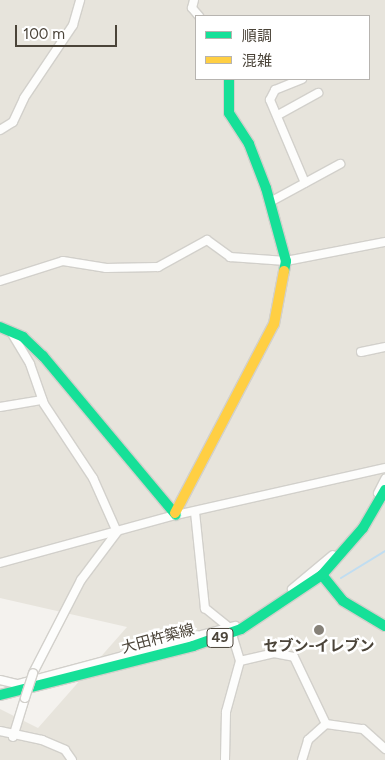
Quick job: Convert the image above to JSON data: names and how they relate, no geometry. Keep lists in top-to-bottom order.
{
  "streets": {
    "street": ["49", "大田杵築線"]
  },
  "places": ["セブン-イレブン"],
  "legend": ["順調", "混雑"],
  "scale_bar": "100 m"
}
